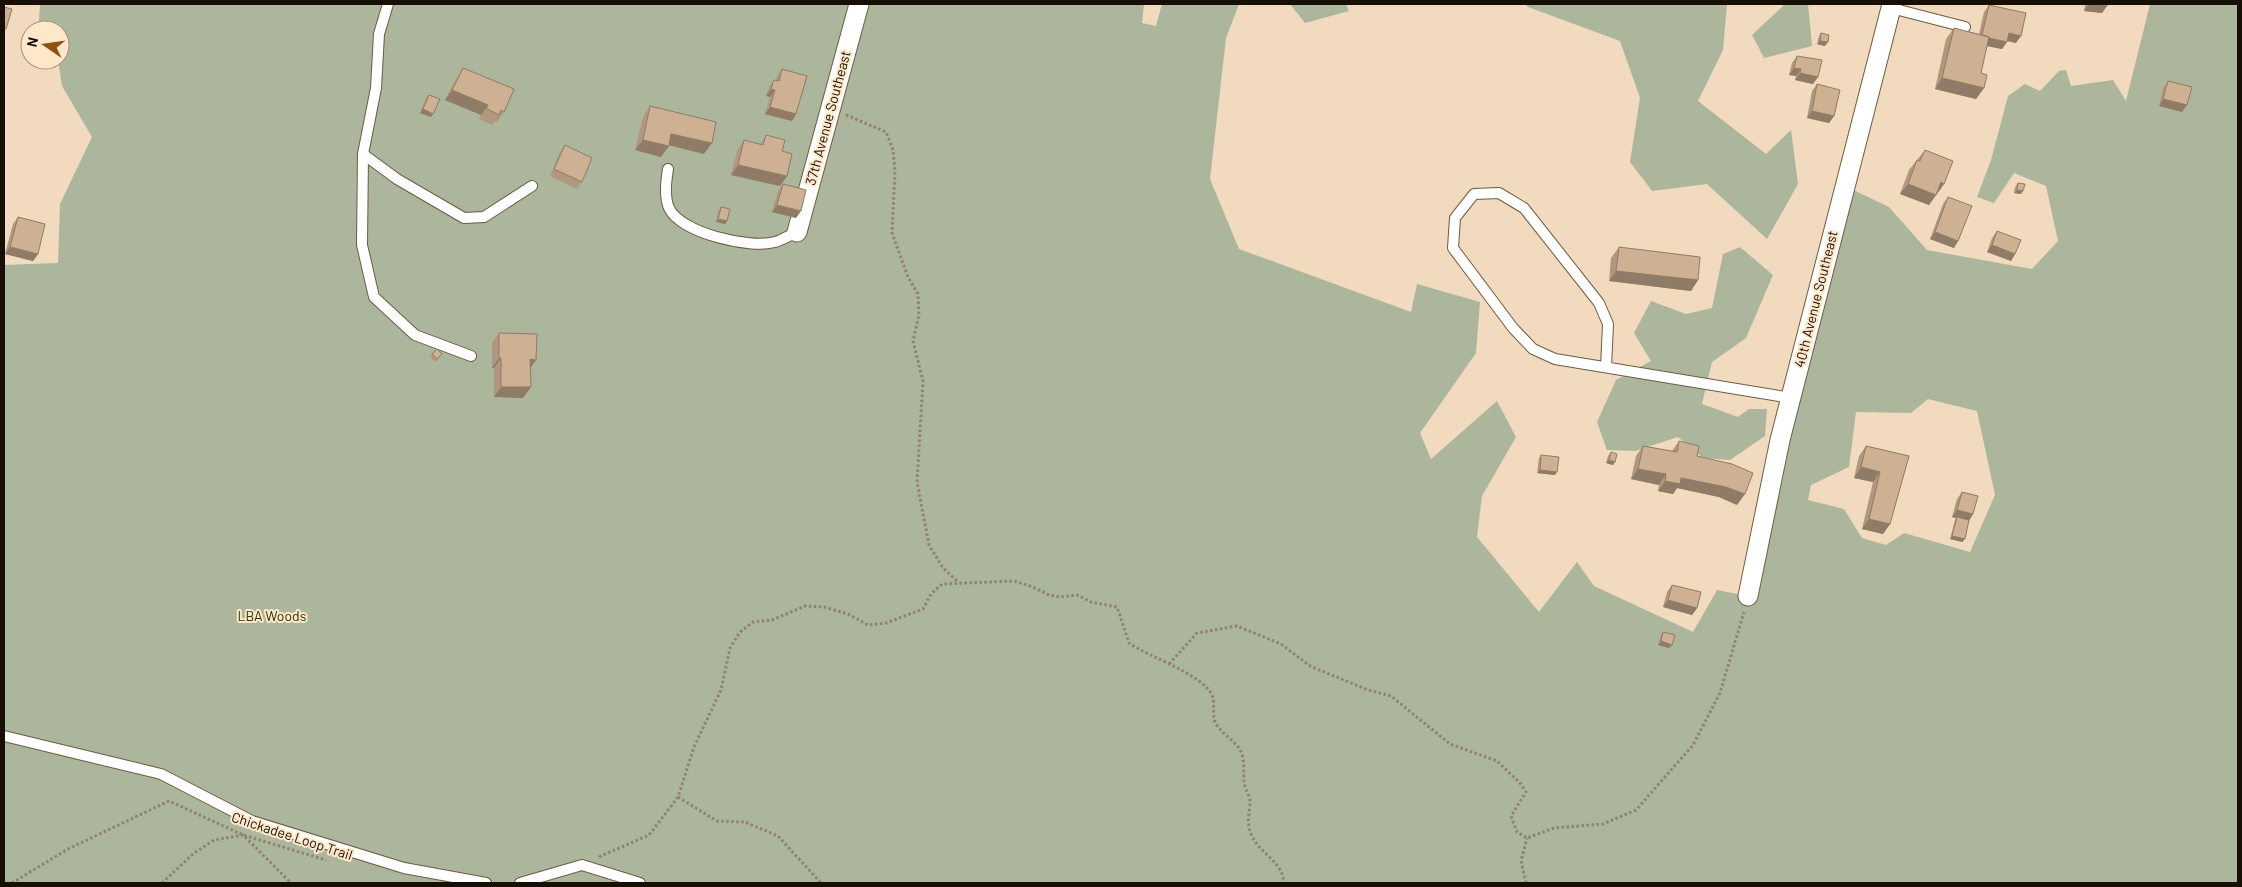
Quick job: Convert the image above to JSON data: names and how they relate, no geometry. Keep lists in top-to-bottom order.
{
  "streets": {
    "street": ["37th Avenue Southeast", "40th Avenue Southeast"],
    "path": ["Chickadee Loop Trail"]
  },
  "parks": ["LBA Woods"],
  "north": "left"
}
